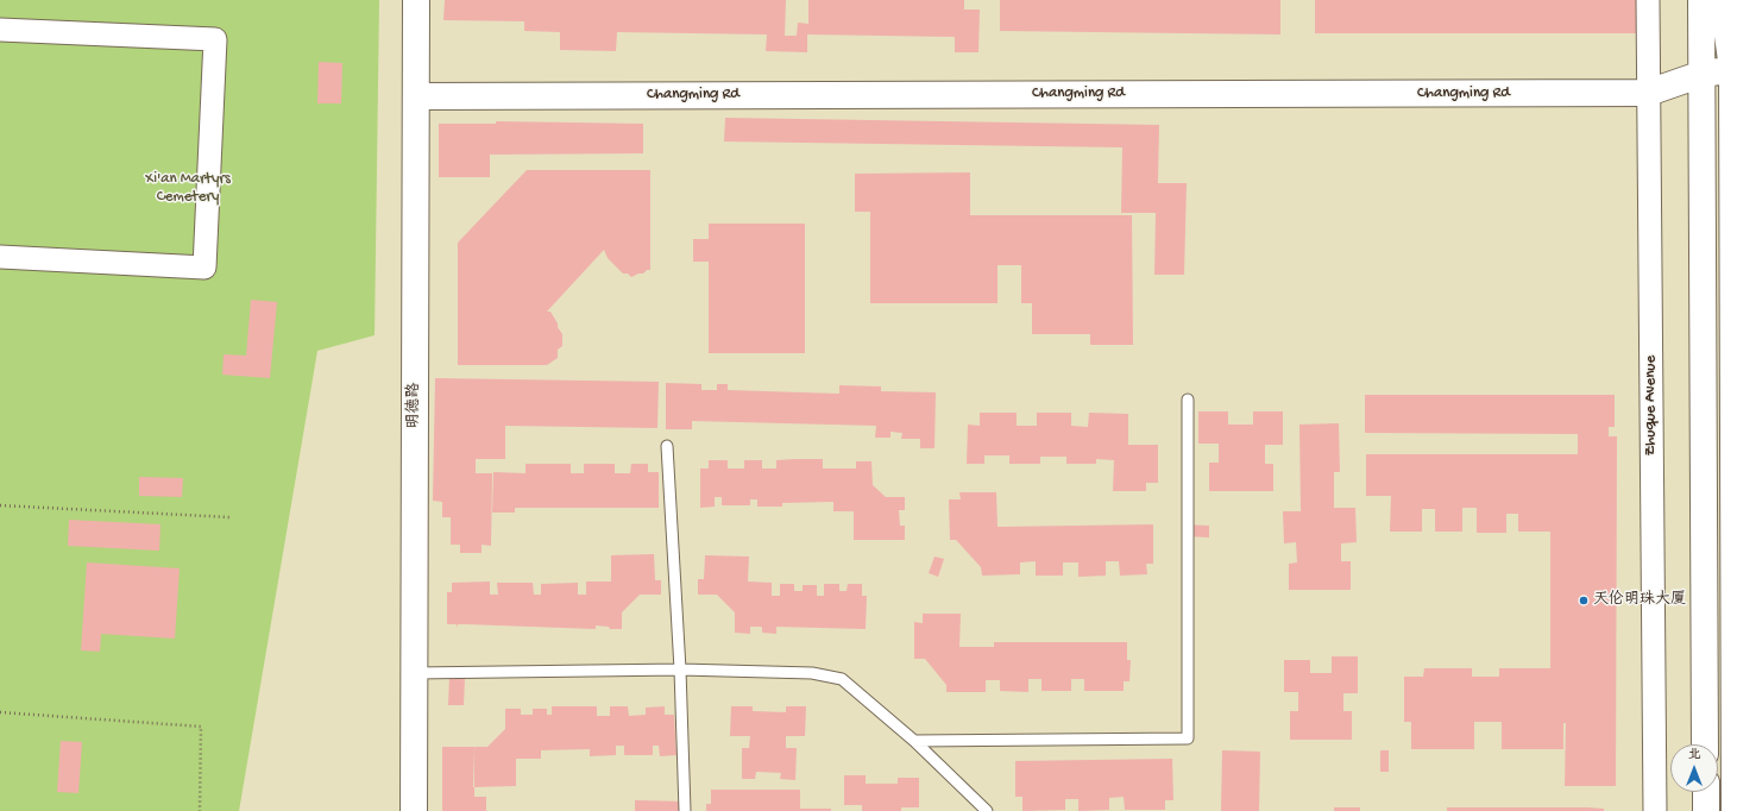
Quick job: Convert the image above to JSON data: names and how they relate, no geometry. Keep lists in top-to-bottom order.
{
  "streets": {
    "street": ["Changming Rd", "明德路", "Zhuque Avenue"]
  },
  "crossings": [
    ["Changming Rd", "明德路"],
    ["Changming Rd", "Zhuque Avenue"]
  ],
  "parks": ["Xi'an Martyrs Cemetery"],
  "places": ["天伦明珠大厦"],
  "north": "top"
}
